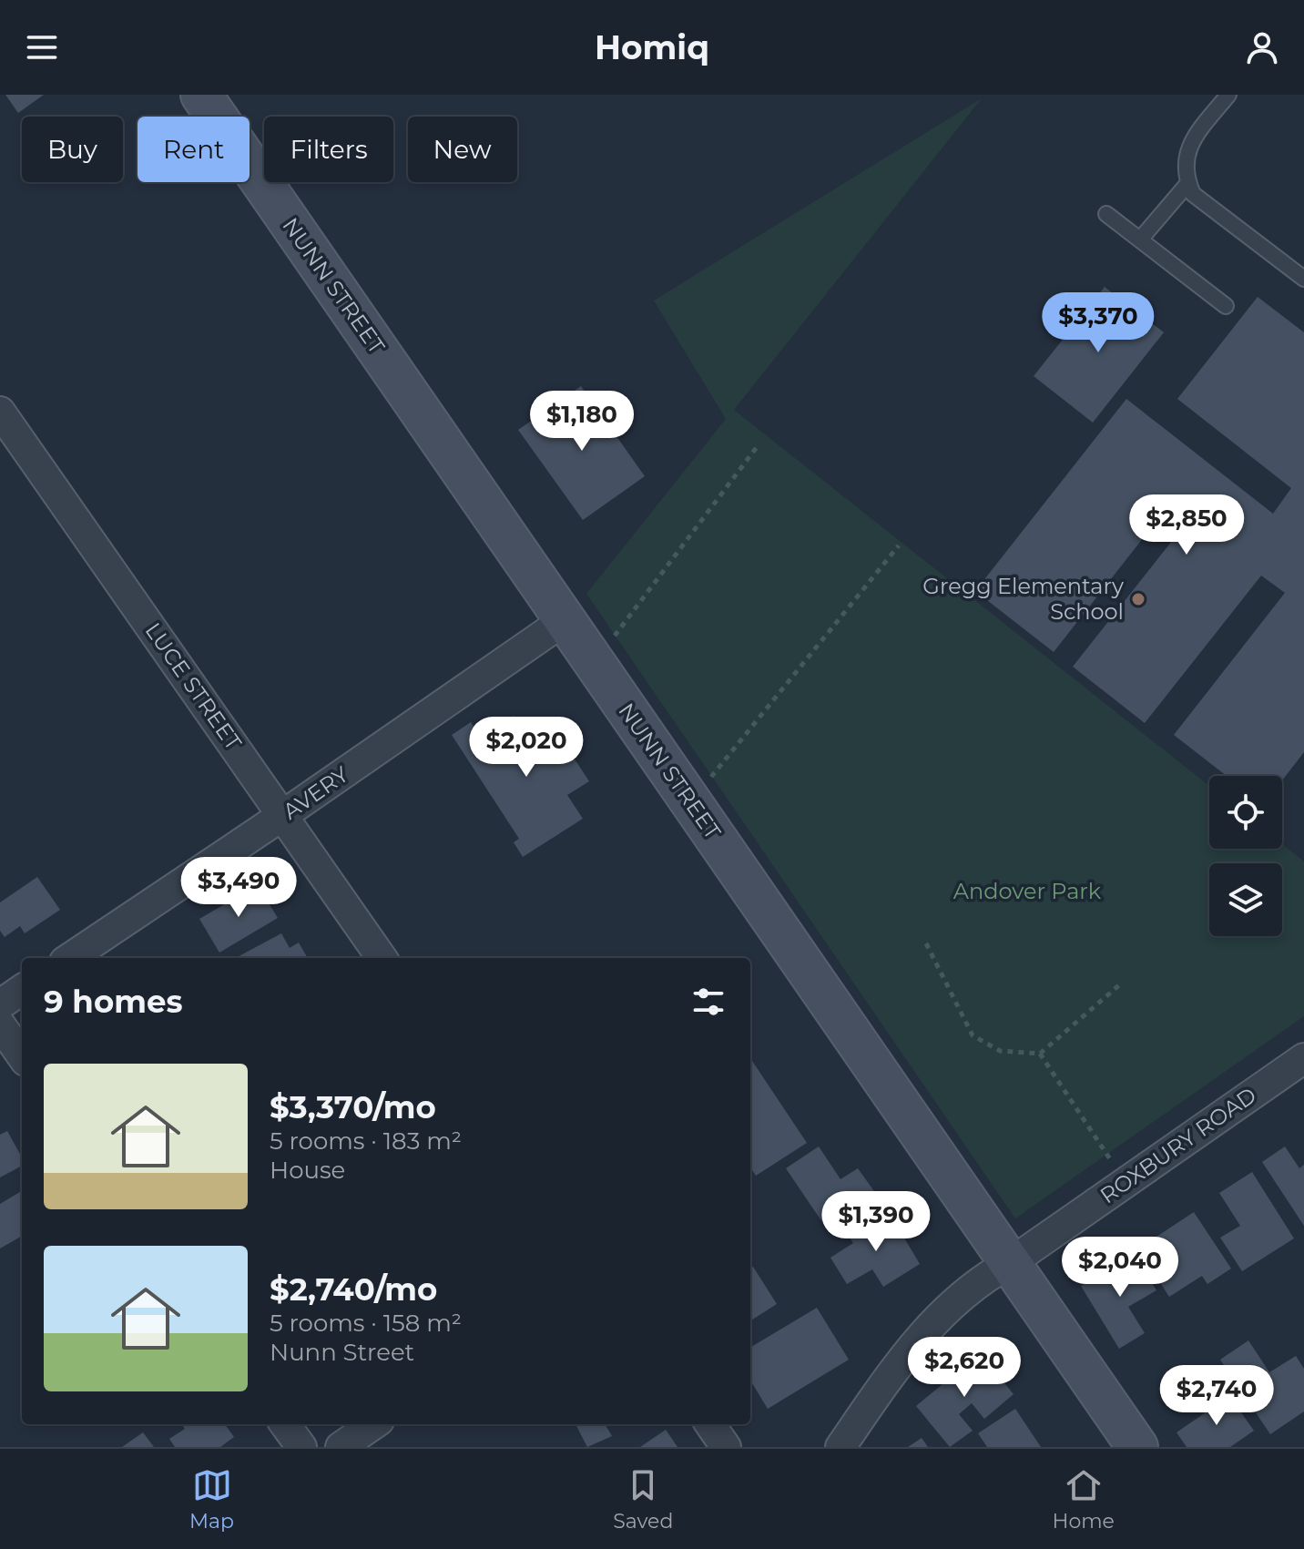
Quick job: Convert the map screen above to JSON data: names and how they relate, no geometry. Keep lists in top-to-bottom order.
{
  "streets": {
    "street": [
      "NUNN STREET",
      "LUCE STREET",
      "AVERY",
      "ROXBURY ROAD"
    ]
  },
  "crossings": [
    ["NUNN STREET", "AVERY"],
    ["NUNN STREET", "ROXBURY ROAD"],
    ["LUCE STREET", "AVERY"]
  ],
  "parks": ["Andover Park"],
  "places": ["Gregg Elementary School"],
  "page": {
    "header": "Homiq",
    "chip": [
      "Buy",
      "Rent",
      "Filters",
      "New"
    ],
    "price": [
      "$3,370",
      "$1,180",
      "$2,850",
      "$2,020",
      "$3,490",
      "$1,390",
      "$2,040",
      "$2,620",
      "$2,740"
    ],
    "heading": "9 homes",
    "list": [
      {
        "name": "$3,370/mo",
        "note": "5 rooms · 183 m² · House"
      },
      {
        "name": "$2,740/mo",
        "note": "5 rooms · 158 m² · Nunn Street"
      }
    ],
    "tabs": ["Map", "Saved", "Home"]
  }
}
